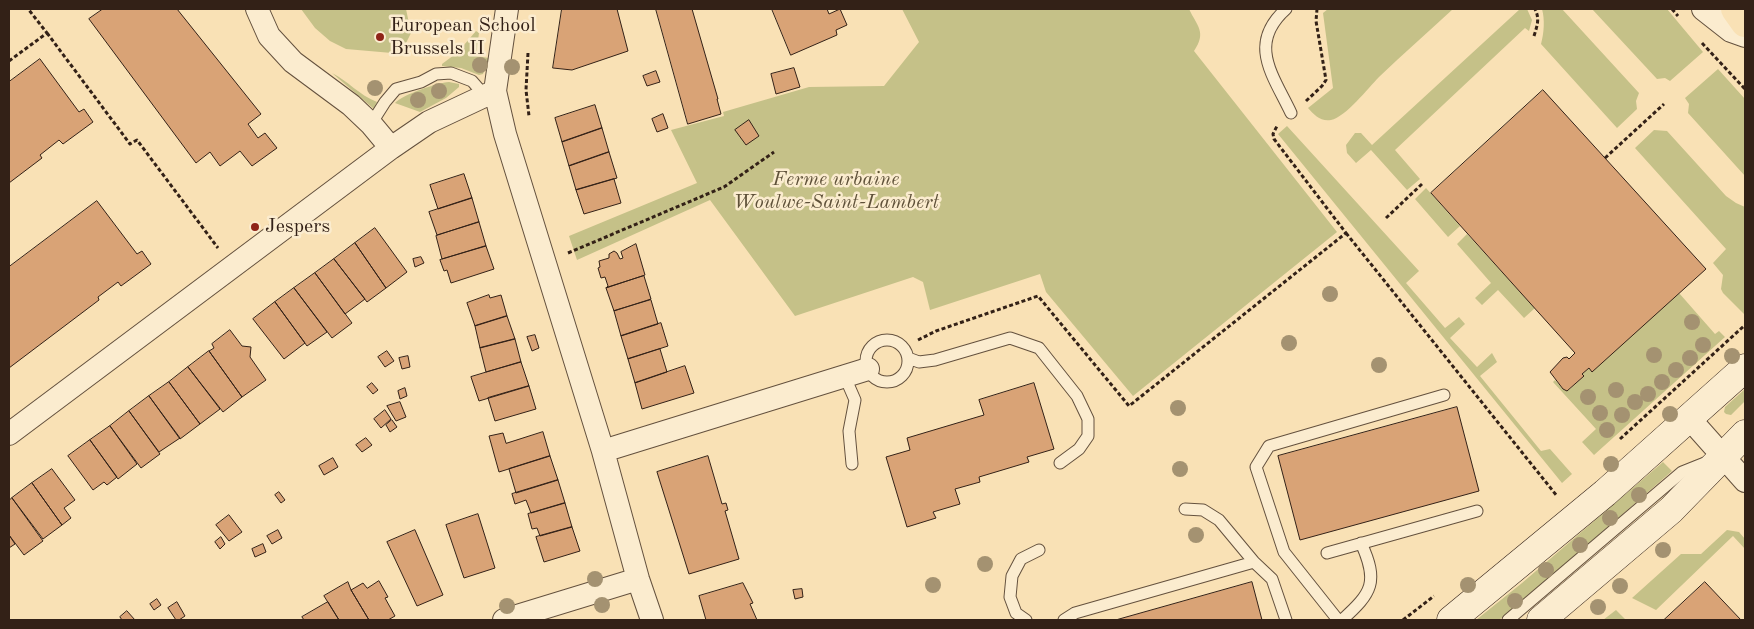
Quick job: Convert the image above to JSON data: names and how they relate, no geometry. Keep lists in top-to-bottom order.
{
  "parks": ["Ferme urbaine Woulwe-Saint-Lambert"],
  "places": ["European School Brussels II", "Jespers"]
}
